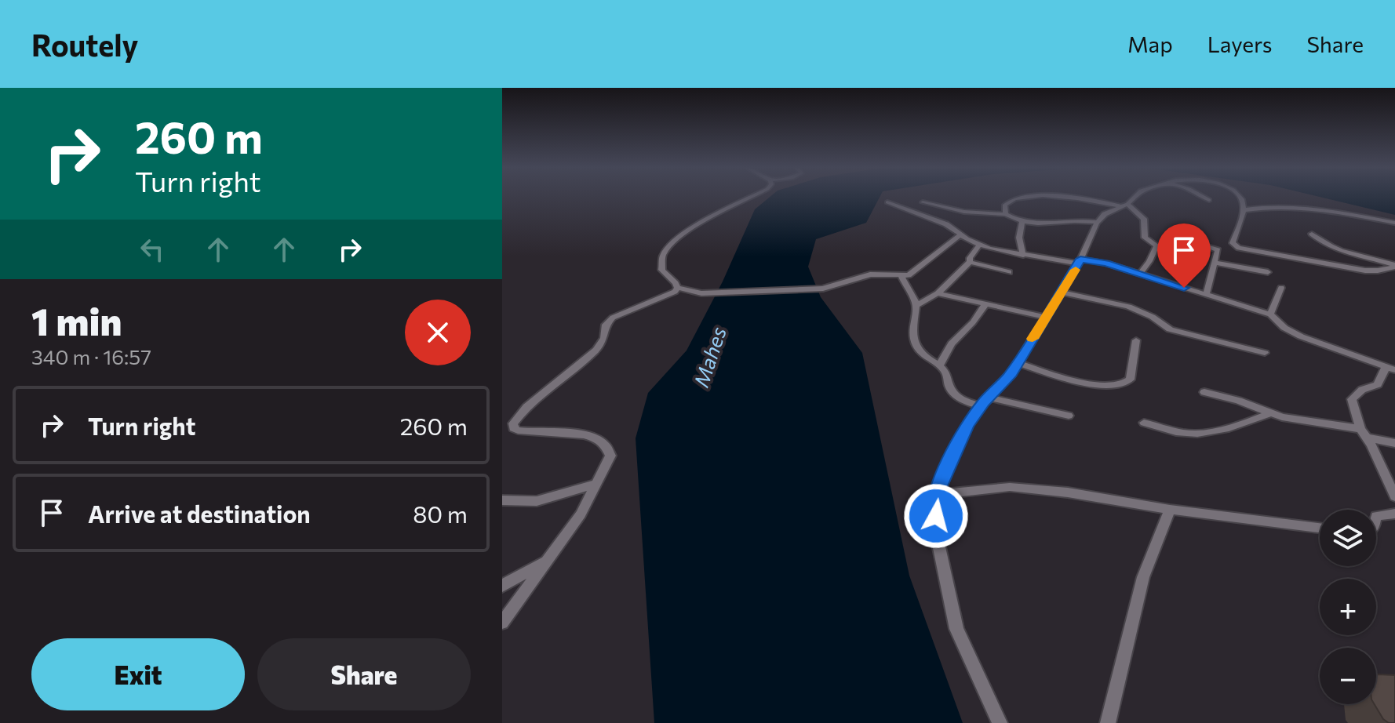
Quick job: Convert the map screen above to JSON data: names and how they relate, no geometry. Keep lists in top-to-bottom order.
{
  "water": ["Mahes"],
  "page": {
    "header": "Routely",
    "nav": ["Map", "Layers", "Share"],
    "turn": ["260 m", "Turn right"],
    "heading": ["1 min", "340 m · 16:57"],
    "list": [
      {
        "name": "Turn right",
        "value": "260 m"
      },
      {
        "name": "Arrive at destination",
        "value": "80 m"
      }
    ],
    "map_buttons": ["+", "−"],
    "buttons": ["Exit", "Share"]
  }
}
